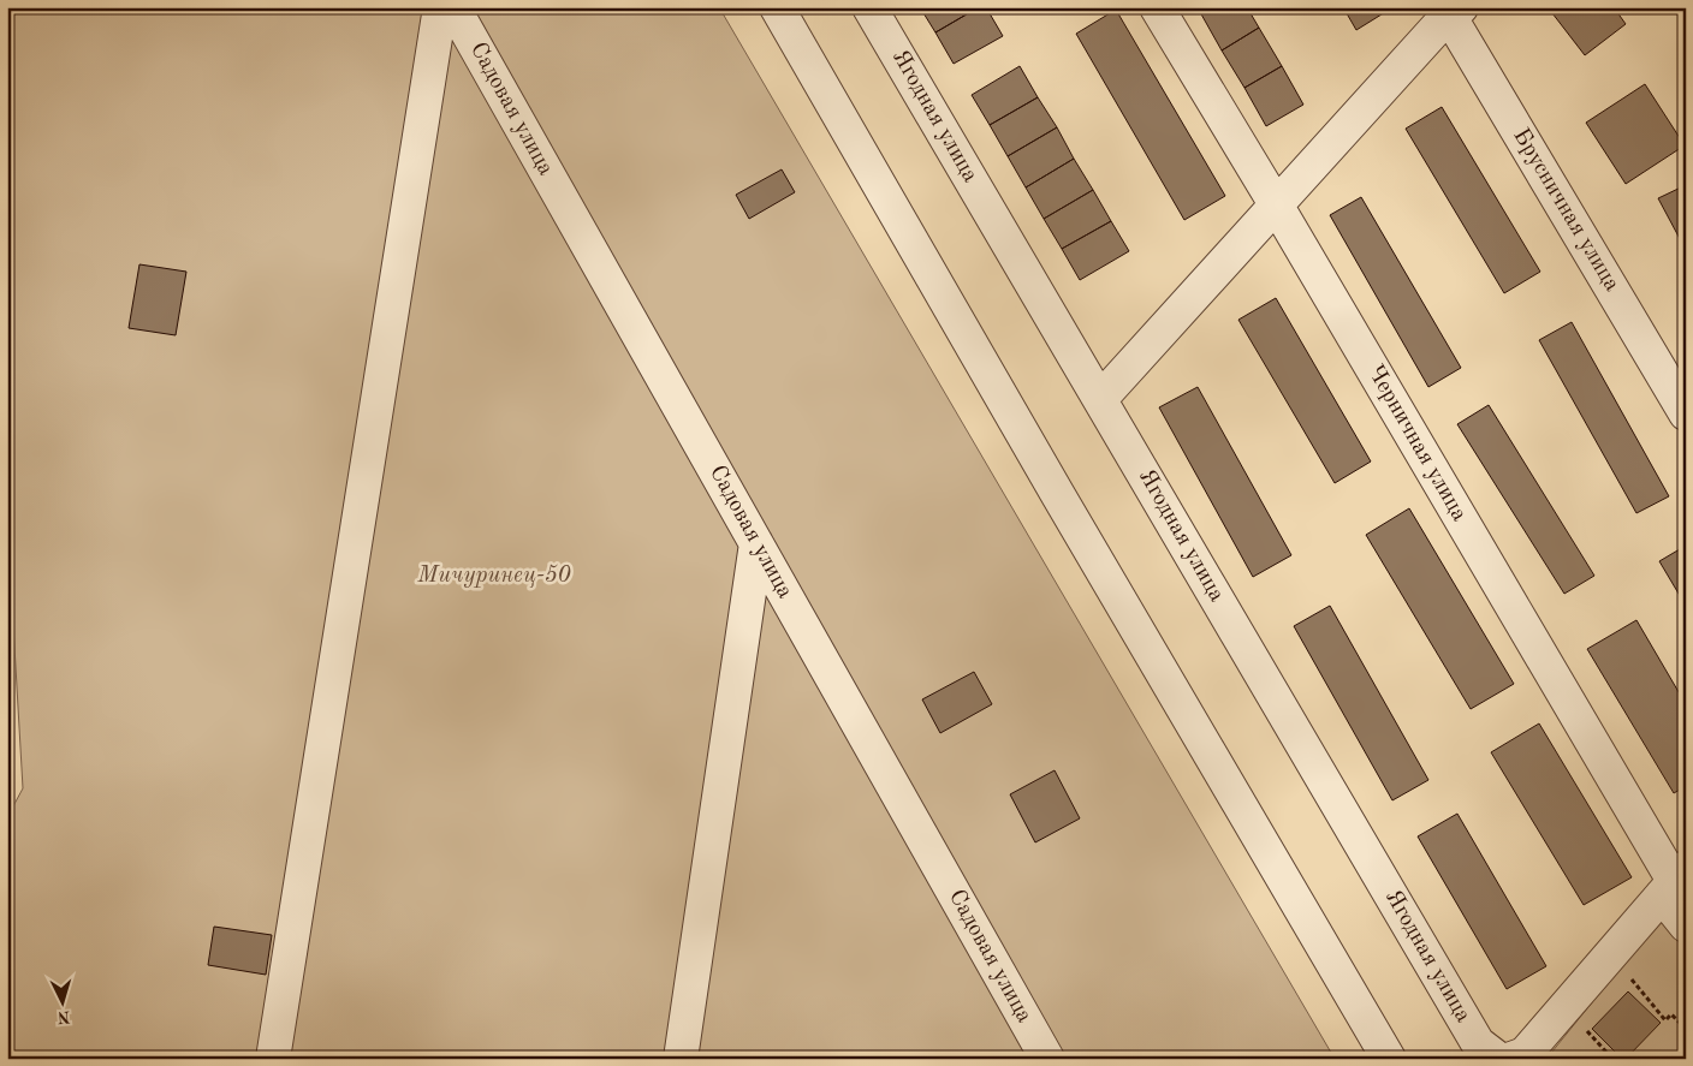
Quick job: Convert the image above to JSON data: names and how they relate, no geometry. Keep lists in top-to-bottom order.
{
  "streets": {
    "street": [
      "Садовая улица",
      "Ягодная улица",
      "Брусничная улица",
      "Черничная улица"
    ]
  },
  "parks": ["Мичуринец-50"],
  "north": "bottom"
}
